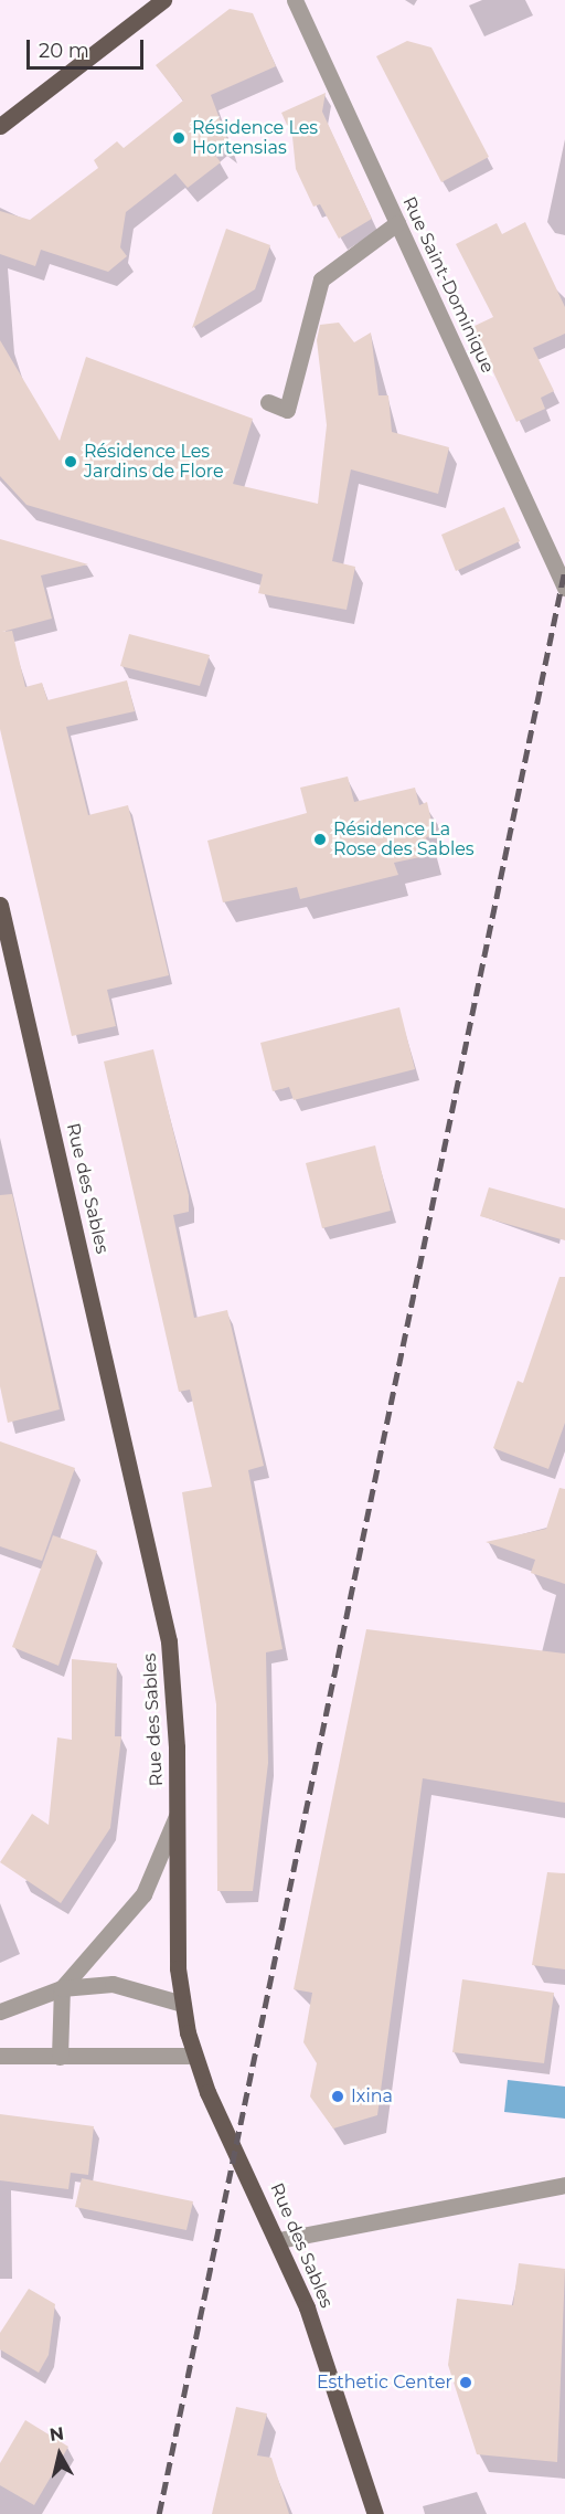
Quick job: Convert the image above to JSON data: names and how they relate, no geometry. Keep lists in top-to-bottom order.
{
  "streets": {
    "main road": ["Rue des Sables"],
    "street": ["Rue Saint-Dominique"]
  },
  "places": [
    "Résidence Les Hortensias",
    "Résidence Les Jardins de Flore",
    "Résidence La Rose des Sables",
    "Ixina",
    "Esthetic Center"
  ],
  "scale_bar": "20 m",
  "north": "top"
}
